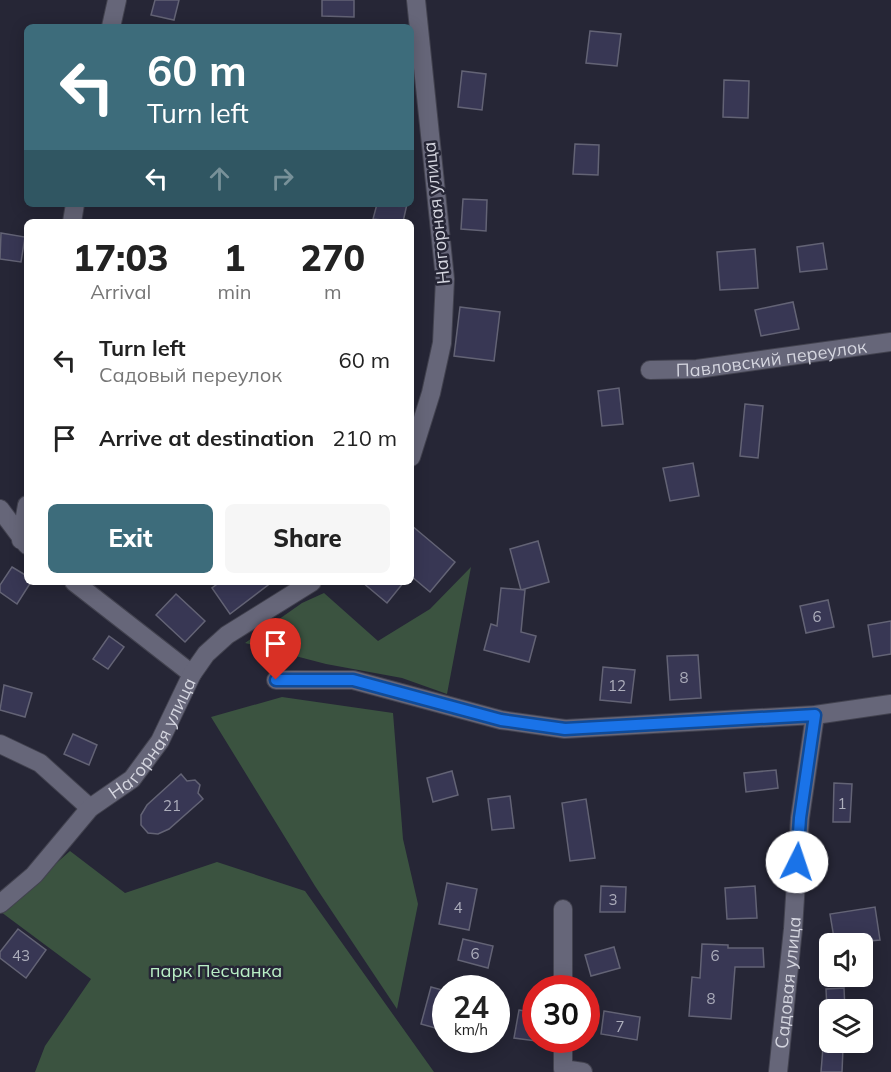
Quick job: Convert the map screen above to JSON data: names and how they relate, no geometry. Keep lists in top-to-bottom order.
{
  "streets": {
    "street": ["Нагорная улица", "Павловский переулок", "Садовая улица"]
  },
  "parks": ["парк Песчанка"],
  "house_numbers": [
    "6",
    "8",
    "12",
    "1",
    "21",
    "3",
    "4",
    "6",
    "43",
    "6",
    "8",
    "7"
  ],
  "page": {
    "turn": ["60 m", "Turn left"],
    "eta": [
      "17:03",
      "Arrival",
      "1",
      "min",
      "270",
      "m"
    ],
    "list": [
      {
        "name": "Turn left",
        "note": "Садовый переулок",
        "value": "60 m"
      },
      {
        "name": "Arrive at destination",
        "value": "210 m"
      }
    ],
    "buttons": ["Exit", "Share"],
    "speed": "24 km/h",
    "limit": "30"
  }
}
